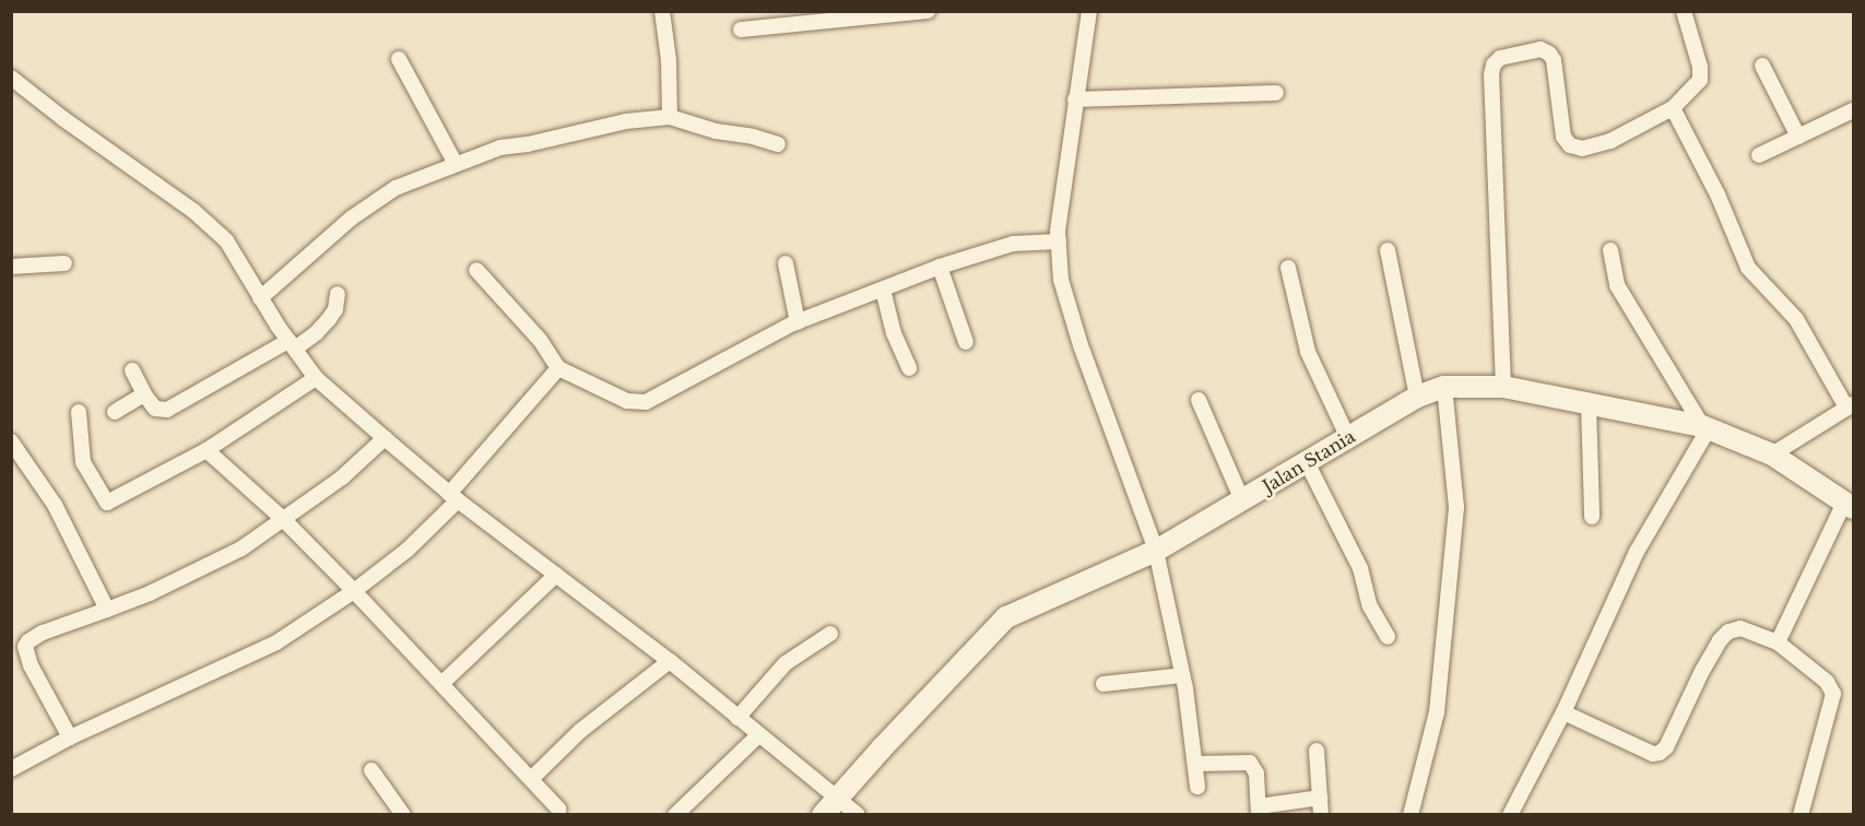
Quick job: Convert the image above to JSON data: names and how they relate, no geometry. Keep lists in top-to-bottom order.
{
  "streets": {
    "street": ["Jalan Stania"]
  }
}
